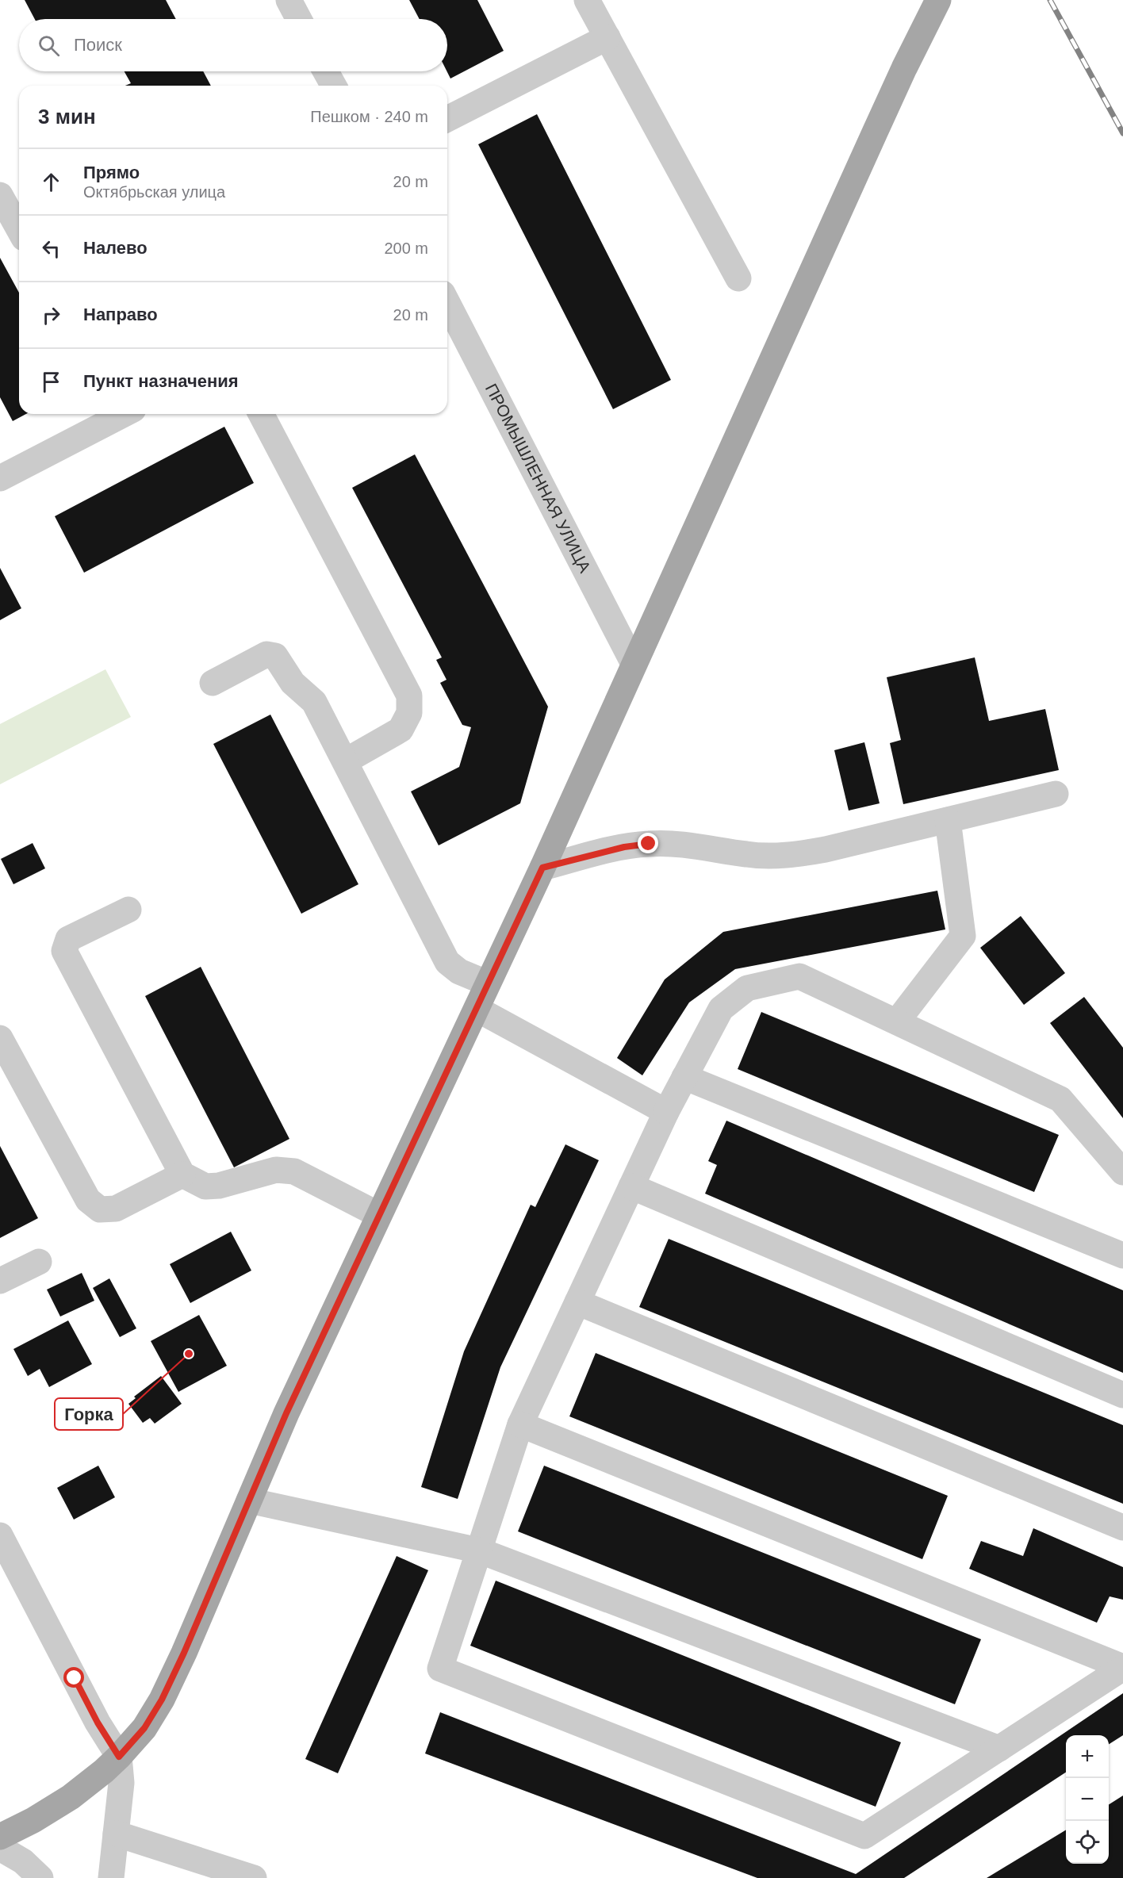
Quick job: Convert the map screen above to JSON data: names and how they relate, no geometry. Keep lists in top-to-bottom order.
{
  "streets": {
    "street": ["ПРОМЫШЛЕННАЯ УЛИЦА"]
  },
  "places": ["Горка"],
  "page": {
    "search": "Поиск",
    "heading": ["3 мин", "Пешком · 240 m"],
    "list": [
      ["Прямо", "Октябрьская улица", "20 m"],
      ["Налево", "200 m"],
      ["Направо", "20 m"],
      "Пункт назначения"
    ],
    "map_buttons": ["+", "−"]
  }
}
